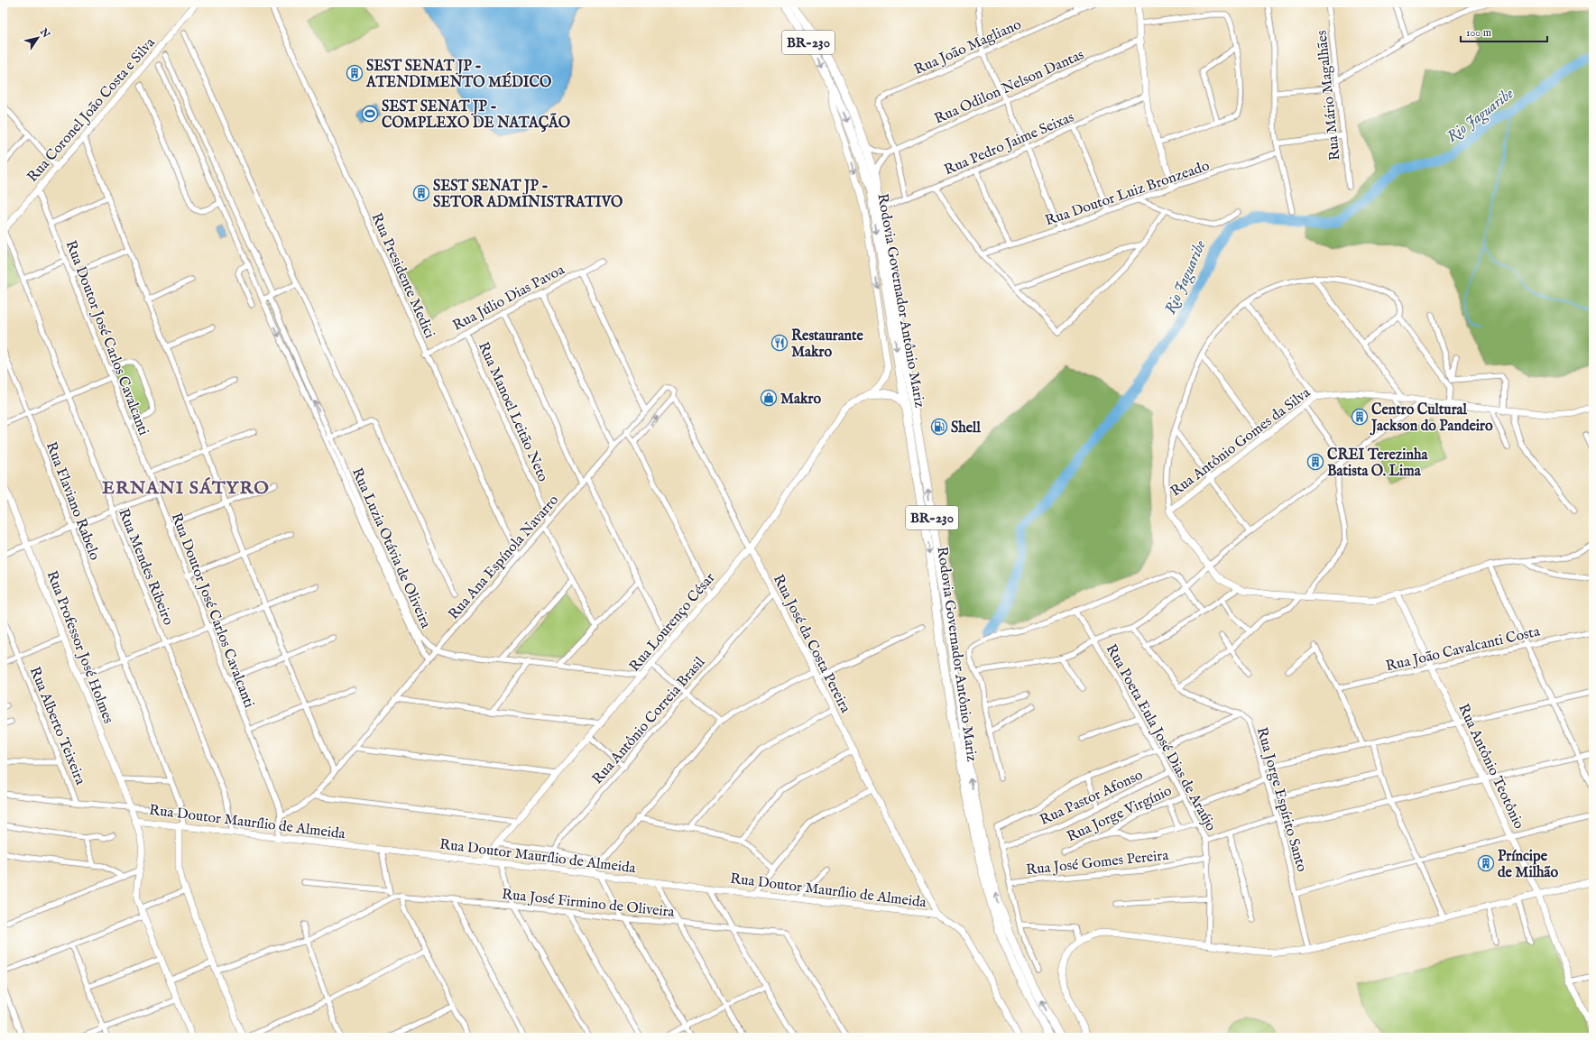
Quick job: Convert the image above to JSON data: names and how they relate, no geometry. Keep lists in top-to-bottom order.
{
  "streets": {
    "highway": ["BR-230", "Rodovia Governador Antônio Mariz"],
    "street": [
      "Rua João Magliano",
      "Rua Odilon Nelson Dantas",
      "Rua Mário Magalhães",
      "Rua Coronel João Costa e Silva",
      "Rua Pedro Jaime Seixas",
      "Rua Doutor Luiz Bronzeado",
      "Rua Presidente Medici",
      "Rua Júlio Dias Pavoa",
      "Rua Doutor José Carlos Cavalcanti",
      "Rua Manoel Leitão Neto",
      "Rua Antônio Gomes da Silva",
      "Rua Flaviano Rabelo",
      "Rua Luzia Otávia de Oliveira",
      "Rua Ana Espínola Navarro",
      "Rua Mendes Ribeiro",
      "Rua Lourenço César",
      "Rua José da Costa Pereira",
      "Rua Professor José Holmes",
      "Rua João Cavalcanti Costa",
      "Rua Antônio Correia Brasil",
      "Rua Alberto Teixeira",
      "Rua Poeta Eula José Dias de Araújo",
      "Rua Antônio Teotônio",
      "Rua Pastor Afonso",
      "Rua Jorge Espírito Santo",
      "Rua Jorge Virgínio",
      "Rua Doutor Maurílio de Almeida",
      "Rua José Gomes Pereira",
      "Rua José Firmino de Oliveira"
    ]
  },
  "crossings": [
    ["Rua João Magliano", "Rua Odilon Nelson Dantas"],
    ["Rua Coronel João Costa e Silva", "Rua Doutor José Carlos Cavalcanti"],
    ["Rua Coronel João Costa e Silva", "Rua Mendes Ribeiro"],
    ["Rua Pedro Jaime Seixas", "Rodovia Governador Antônio Mariz"],
    ["Rua Presidente Medici", "Rua Júlio Dias Pavoa"],
    ["Rua Presidente Medici", "Rua Ana Espínola Navarro"],
    ["Rua Júlio Dias Pavoa", "Rua Manoel Leitão Neto"],
    ["Rodovia Governador Antônio Mariz", "Rua Lourenço César"],
    ["Rua Doutor José Carlos Cavalcanti", "Rua Ana Espínola Navarro"],
    ["Rua Doutor José Carlos Cavalcanti", "Rua Doutor Maurílio de Almeida"],
    ["Rua Manoel Leitão Neto", "Rua Ana Espínola Navarro"],
    ["Rua Antônio Gomes da Silva", "Rua Antônio Teotônio"],
    ["Rua Flaviano Rabelo", "Rua Doutor Maurílio de Almeida"],
    ["Rua Luzia Otávia de Oliveira", "Rua Ana Espínola Navarro"],
    ["Rua Luzia Otávia de Oliveira", "Rua Lourenço César"],
    ["Rua Ana Espínola Navarro", "Rua José da Costa Pereira"],
    ["Rua Mendes Ribeiro", "Rua Doutor Maurílio de Almeida"],
    ["Rua Lourenço César", "Rua José da Costa Pereira"],
    ["Rua Lourenço César", "Rua Doutor Maurílio de Almeida"],
    ["Rua José da Costa Pereira", "Rua Antônio Correia Brasil"],
    ["Rua José da Costa Pereira", "Rua Doutor Maurílio de Almeida"],
    ["Rua Professor José Holmes", "Rua Doutor Maurílio de Almeida"],
    ["Rua João Cavalcanti Costa", "Rua Antônio Teotônio"],
    ["Rua Antônio Correia Brasil", "Rua Doutor Maurílio de Almeida"],
    ["Rua Poeta Eula José Dias de Araújo", "Rua Pastor Afonso"],
    ["Rua Poeta Eula José Dias de Araújo", "Rua Jorge Virgínio"],
    ["Rua Poeta Eula José Dias de Araújo", "Rua José Gomes Pereira"]
  ],
  "districts": ["ERNANI SÁTYRO"],
  "water": ["Rio Jaguaribe"],
  "places": {
    "building": [
      "SEST SENAT JP - ATENDIMENTO MÉDICO",
      "SEST SENAT JP - SETOR ADMINISTRATIVO",
      "Centro Cultural Jackson do Pandeiro",
      "CREI Terezinha Batista O. Lima",
      "Príncipe de Milhão"
    ],
    "sports": ["SEST SENAT JP - COMPLEXO DE NATAÇÃO"],
    "restaurant": ["Restaurante Makro"],
    "shop": ["Makro"],
    "fuel station": ["Shell"]
  },
  "scale_bar": "100 m",
  "north": "top right"
}
